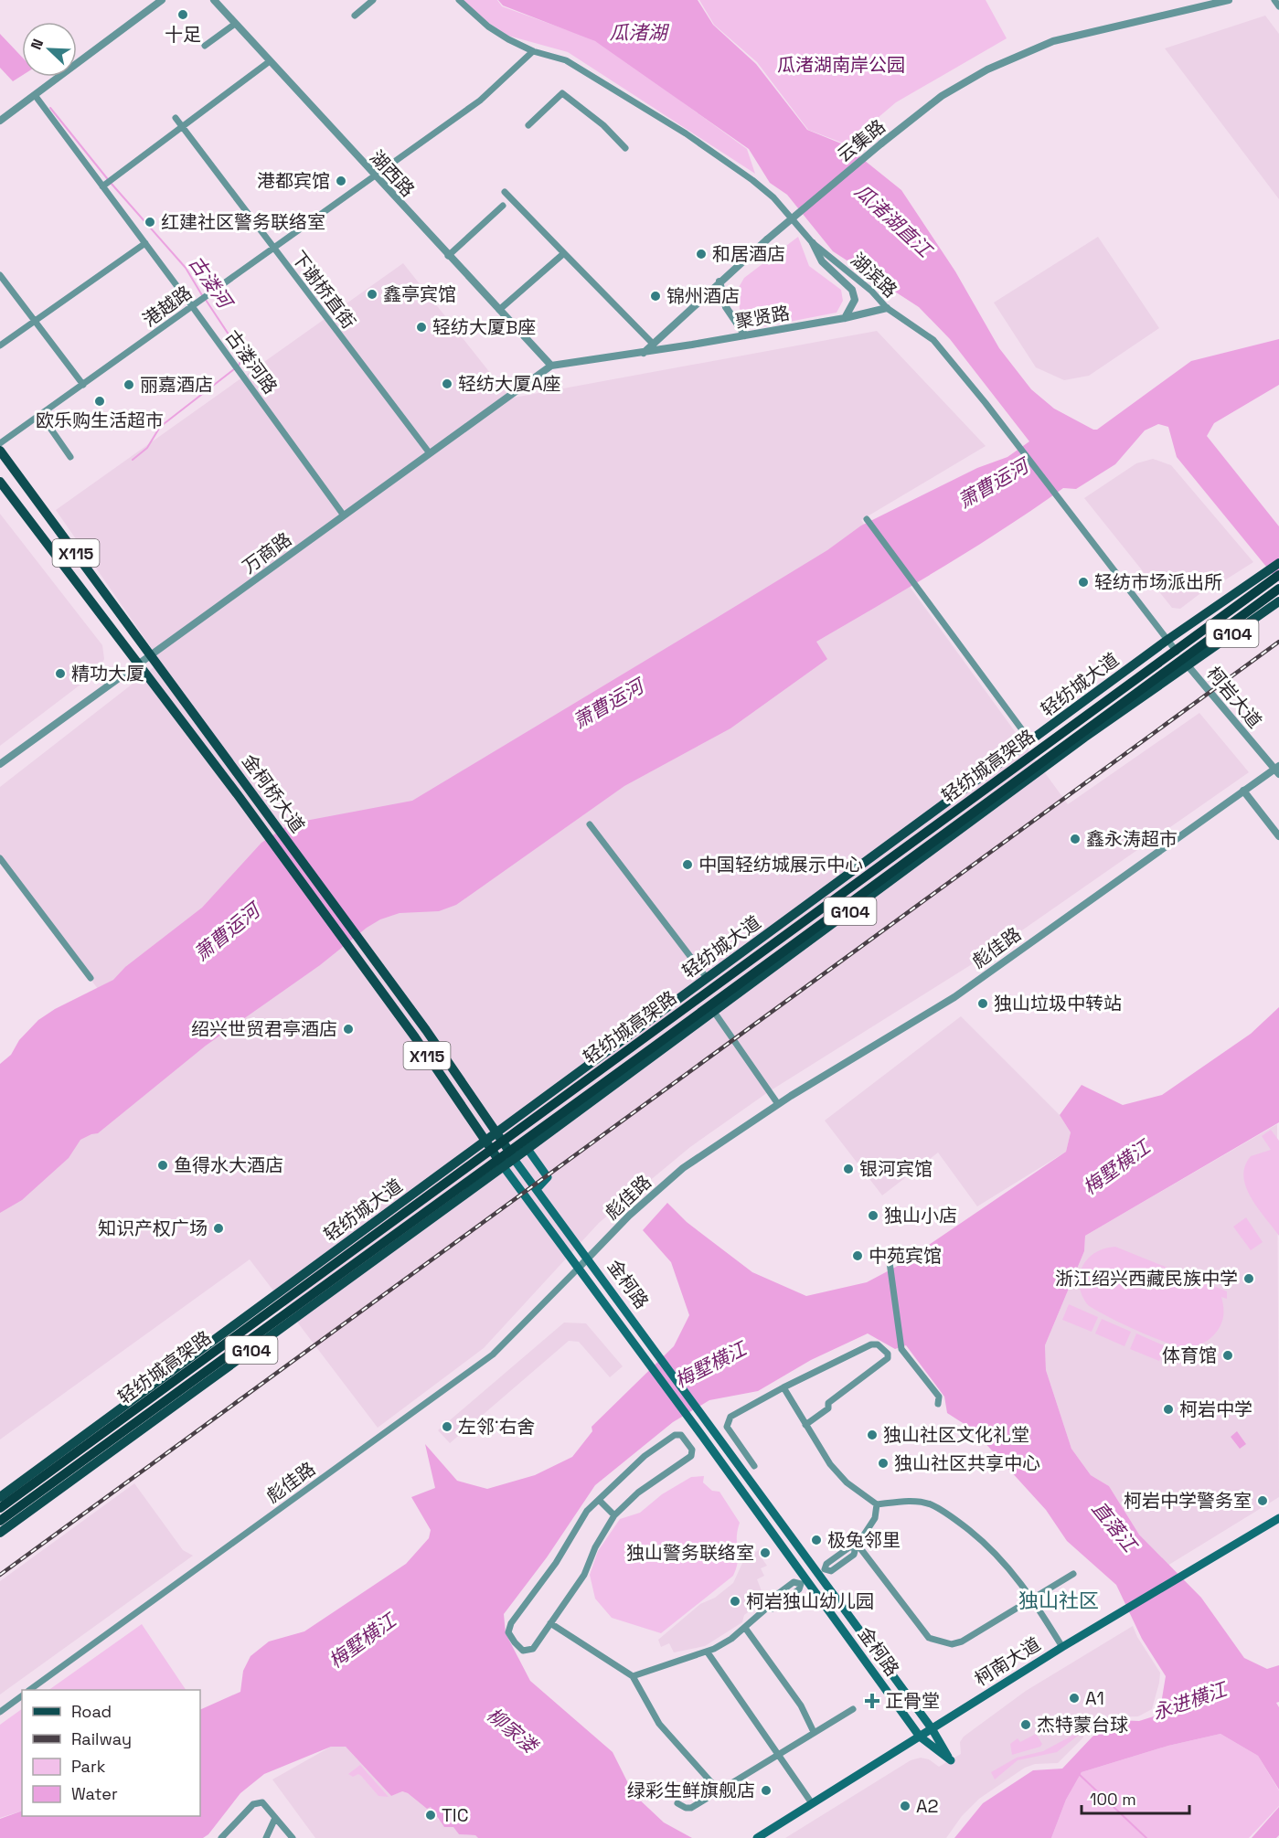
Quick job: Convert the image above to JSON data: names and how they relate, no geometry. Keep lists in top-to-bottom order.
{
  "streets": {
    "highway": ["轻纺城高架路"],
    "main road": [
      "X115",
      "G104",
      "轻纺城大道",
      "金柯桥大道",
      "金柯路",
      "柯南大道"
    ],
    "street": [
      "云集路",
      "湖西路",
      "湖滨路",
      "下谢桥直街",
      "港越路",
      "聚贤路",
      "古溇河路",
      "万商路",
      "柯岩大道",
      "彪佳路"
    ]
  },
  "crossings": [
    ["云集路", "聚贤路"],
    ["湖西路", "港越路"],
    ["湖西路", "万商路"],
    ["湖滨路", "港越路"],
    ["湖滨路", "聚贤路"],
    ["湖滨路", "G104"],
    ["湖滨路", "轻纺城大道"],
    ["湖滨路", "柯岩大道"],
    ["下谢桥直街", "港越路"],
    ["下谢桥直街", "万商路"],
    ["港越路", "古溇河路"],
    ["古溇河路", "万商路"],
    ["万商路", "金柯桥大道"],
    ["G104", "柯岩大道"],
    ["G104", "金柯桥大道"],
    ["G104", "金柯路"],
    ["轻纺城大道", "金柯桥大道"],
    ["柯岩大道", "彪佳路"],
    ["金柯桥大道", "金柯路"],
    ["彪佳路", "金柯路"],
    ["金柯路", "柯南大道"]
  ],
  "districts": ["独山社区"],
  "water": [
    "瓜渚湖",
    "瓜渚湖直江",
    "古溇河",
    "萧曹运河",
    "梅墅横江",
    "直落江",
    "永进横江",
    "柳家溇"
  ],
  "parks": ["瓜渚湖南岸公园"],
  "places": {
    "other": [
      "十足",
      "港都宾馆",
      "红建社区警务联络室",
      "和居酒店",
      "鑫亭宾馆",
      "锦州酒店",
      "轻纺大厦B座",
      "轻纺大厦A座",
      "丽嘉酒店",
      "欧乐购生活超市",
      "轻纺市场派出所",
      "精功大厦",
      "鑫永涛超市",
      "中国轻纺城展示中心",
      "独山垃圾中转站",
      "绍兴世贸君亭酒店",
      "鱼得水大酒店",
      "银河宾馆",
      "独山小店",
      "知识产权广场",
      "中苑宾馆",
      "浙江绍兴西藏民族中学",
      "体育馆",
      "柯岩中学",
      "左邻˙右舍",
      "独山社区文化礼堂",
      "独山社区共享中心",
      "柯岩中学警务室",
      "极兔邻里",
      "独山警务联络室",
      "柯岩独山幼儿园",
      "A1",
      "杰特蒙台球",
      "绿彩生鲜旗舰店",
      "A2",
      "TIC"
    ],
    "health": ["正骨堂"]
  },
  "legend": [
    "Road",
    "Railway",
    "Park",
    "Water"
  ],
  "scale_bar": "100 m",
  "north": "top left"
}
